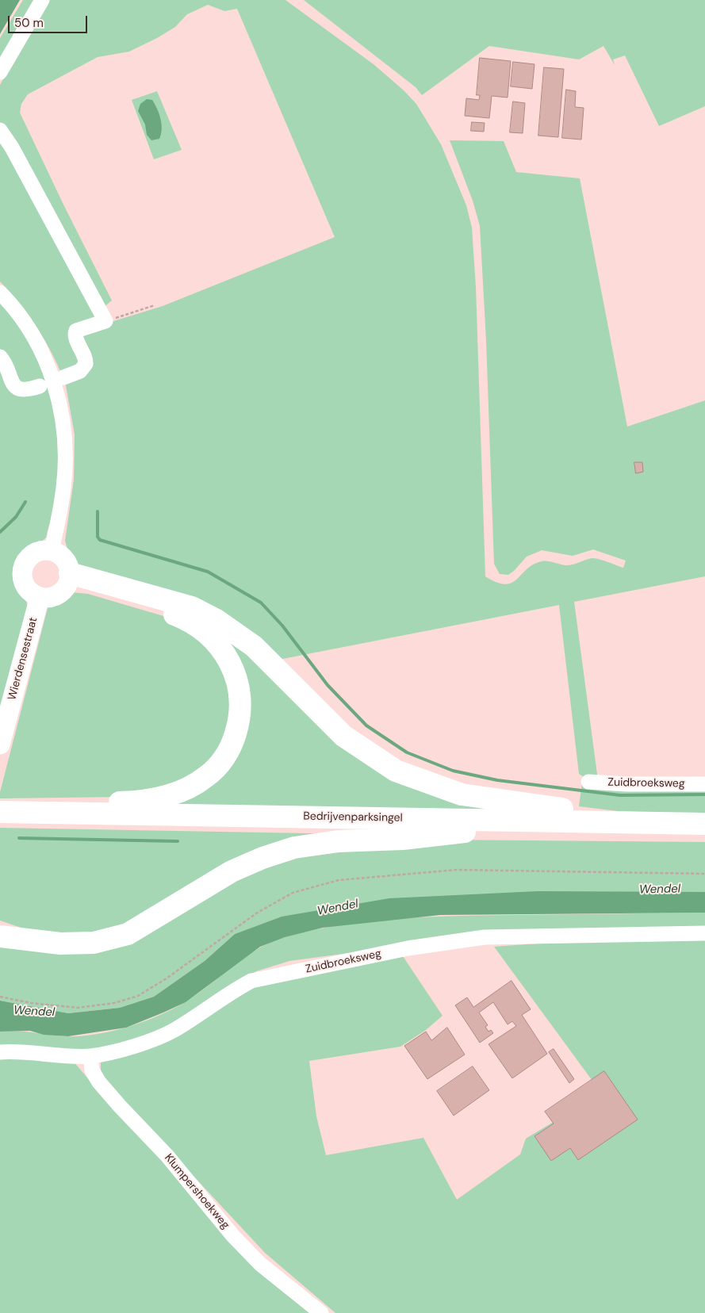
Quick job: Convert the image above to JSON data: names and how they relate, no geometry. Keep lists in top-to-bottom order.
{
  "streets": {
    "highway": ["Bedrijvenparksingel"],
    "main road": ["Wierdensestraat"],
    "street": ["Zuidbroeksweg", "Klumpershoekweg"]
  },
  "crossings": [
    ["Zuidbroeksweg", "Klumpershoekweg"]
  ],
  "water": ["Wendel"],
  "scale_bar": "50 m"
}
